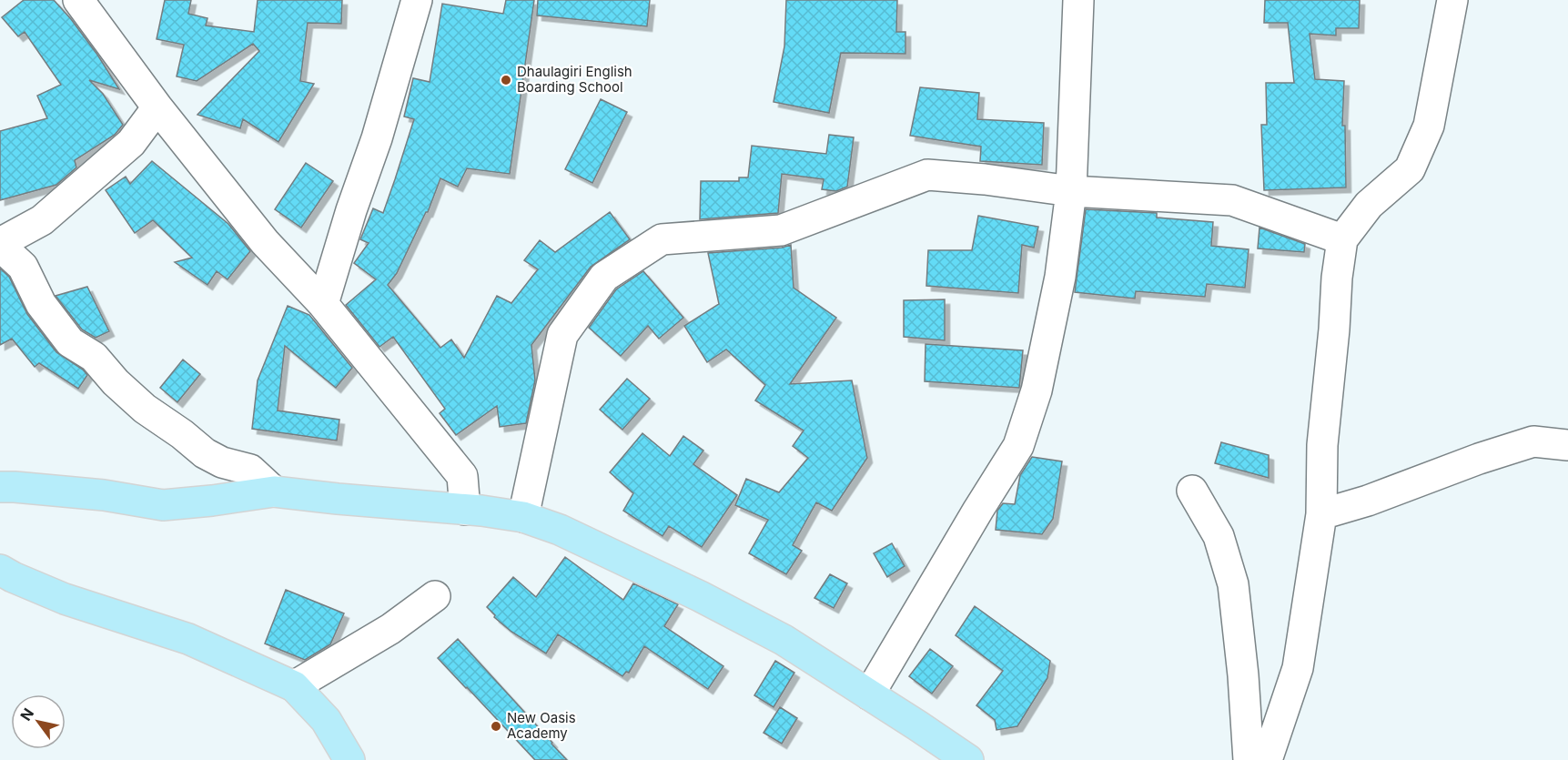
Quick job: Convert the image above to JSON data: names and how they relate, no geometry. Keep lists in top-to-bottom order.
{
  "places": ["Dhaulagiri English Boarding School", "New Oasis Academy"],
  "north": "top left"
}
